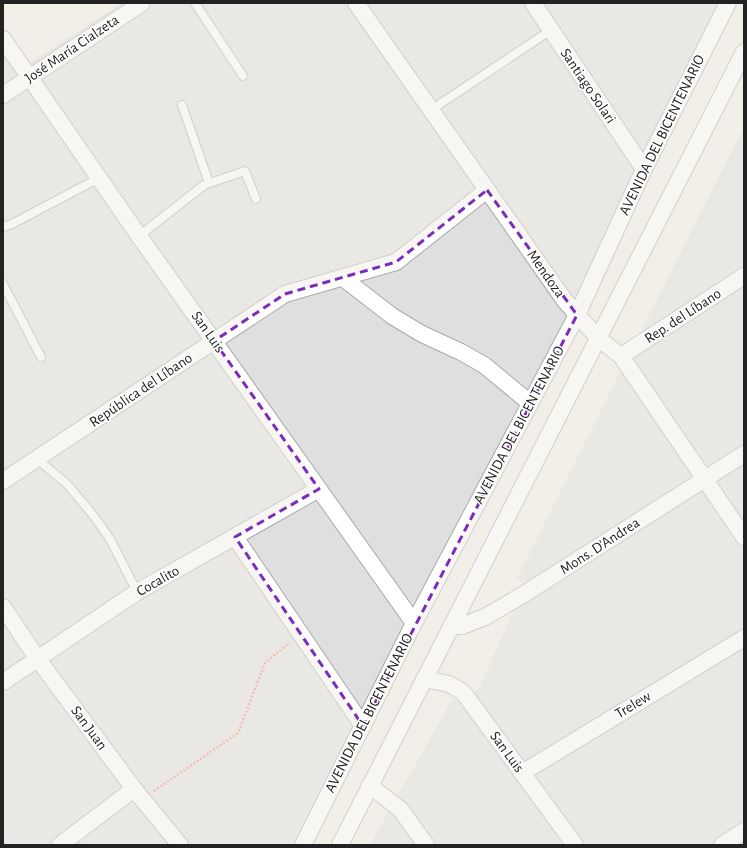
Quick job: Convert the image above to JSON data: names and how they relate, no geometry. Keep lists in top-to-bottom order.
{
  "streets": {
    "street": [
      "José María Cialzeta",
      "Santiago Solari",
      "AVENIDA DEL BICENTENARIO",
      "Mendoza",
      "Rep. del Líbano",
      "San Luis",
      "República del Líbano",
      "Mons. D'Andrea",
      "Cocalito",
      "Trelew",
      "San Juan"
    ]
  },
  "crossings": [
    ["José María Cialzeta", "San Luis"],
    ["Santiago Solari", "AVENIDA DEL BICENTENARIO"],
    ["AVENIDA DEL BICENTENARIO", "Mendoza"],
    ["AVENIDA DEL BICENTENARIO", "San Luis"],
    ["AVENIDA DEL BICENTENARIO", "Mons. D'Andrea"],
    ["Mendoza", "Rep. del Líbano"],
    ["Mendoza", "República del Líbano"],
    ["Mendoza", "Mons. D'Andrea"],
    ["San Luis", "República del Líbano"],
    ["San Luis", "Cocalito"],
    ["San Luis", "Trelew"],
    ["Cocalito", "San Juan"]
  ]
}
